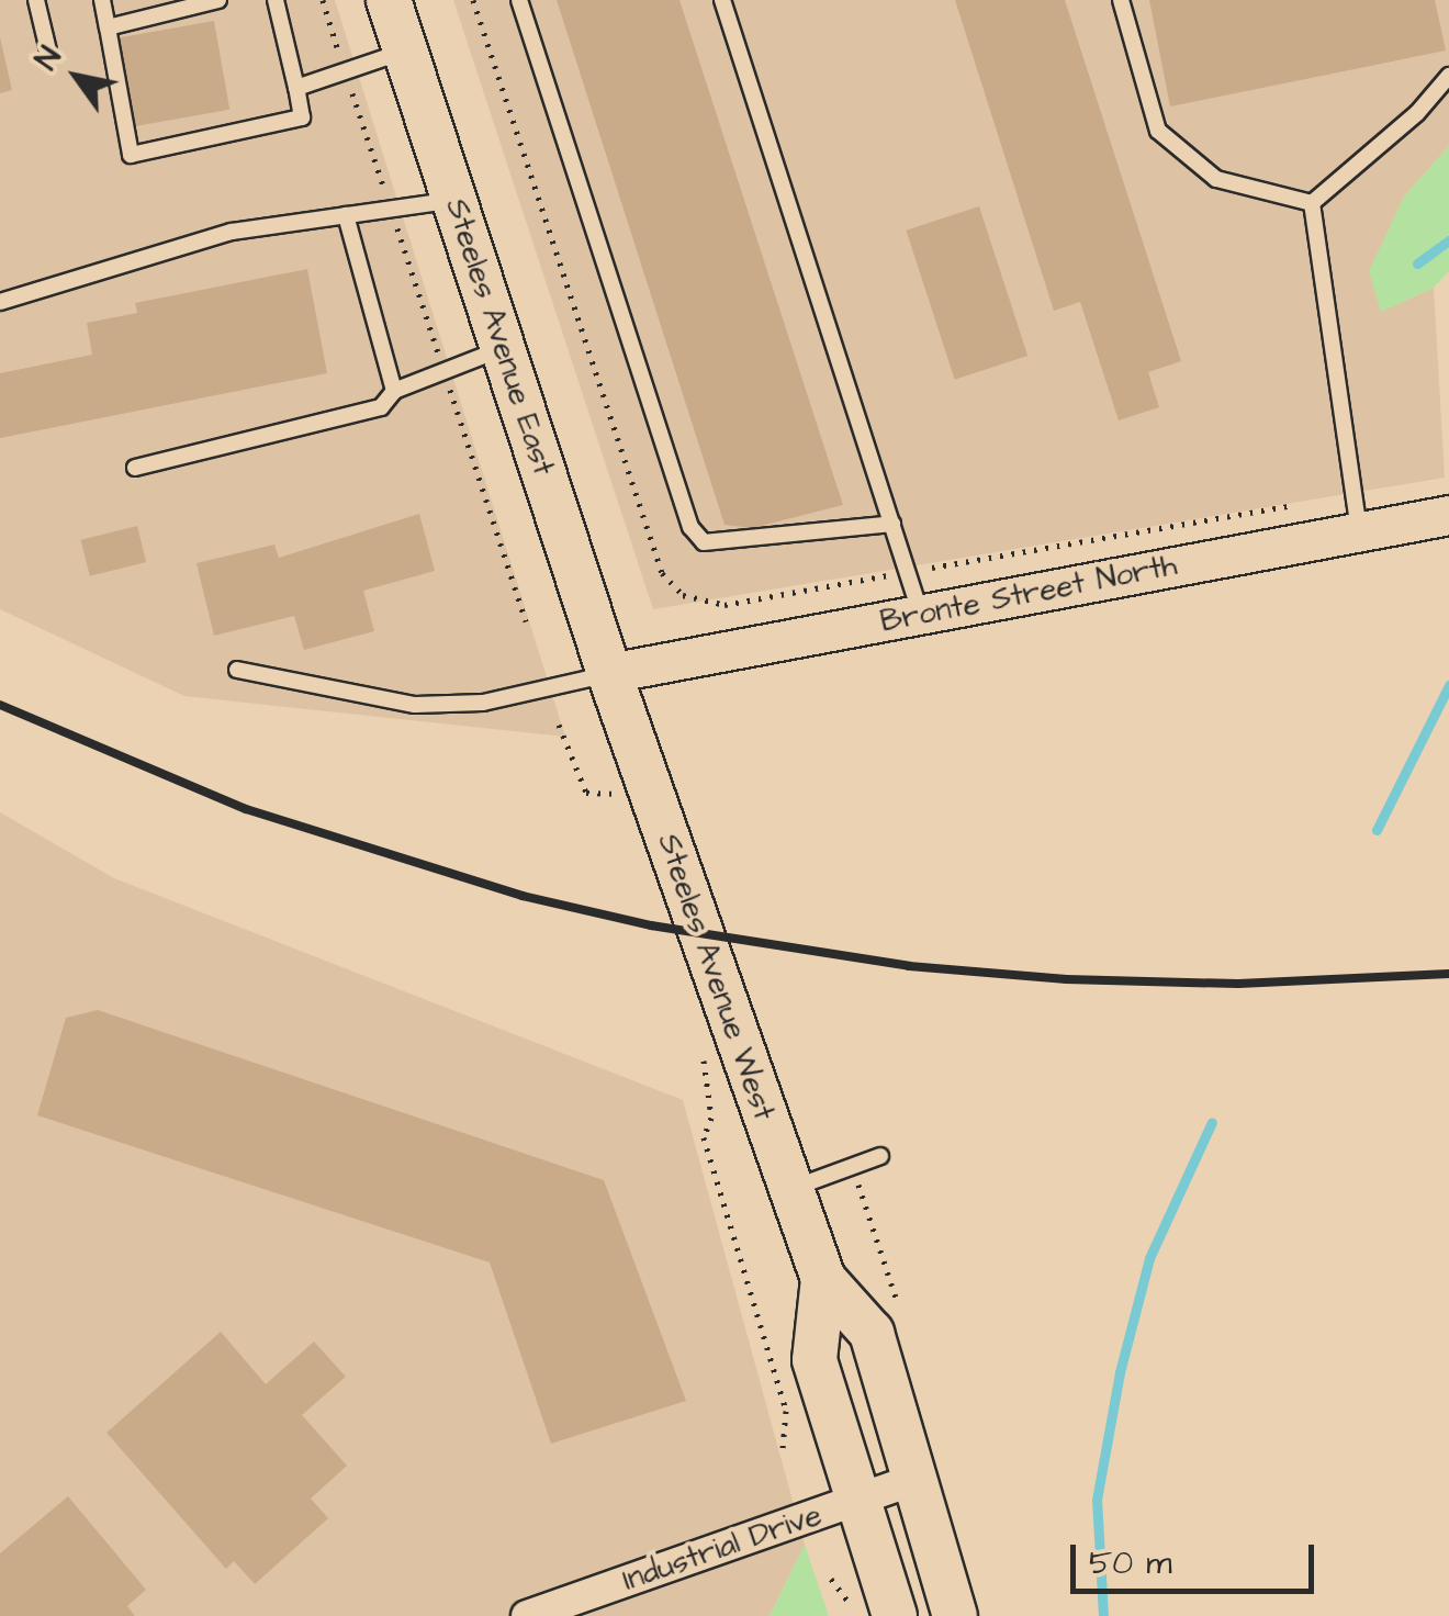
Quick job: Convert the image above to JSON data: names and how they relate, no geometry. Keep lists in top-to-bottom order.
{
  "streets": {
    "main road": ["Steeles Avenue East", "Steeles Avenue West"],
    "street": ["Bronte Street North", "Industrial Drive"]
  },
  "crossings": [
    ["Steeles Avenue East", "Bronte Street North"],
    ["Steeles Avenue East", "Steeles Avenue West"],
    ["Bronte Street North", "Steeles Avenue West"],
    ["Steeles Avenue West", "Industrial Drive"]
  ],
  "scale_bar": "50 m",
  "north": "top left"
}
